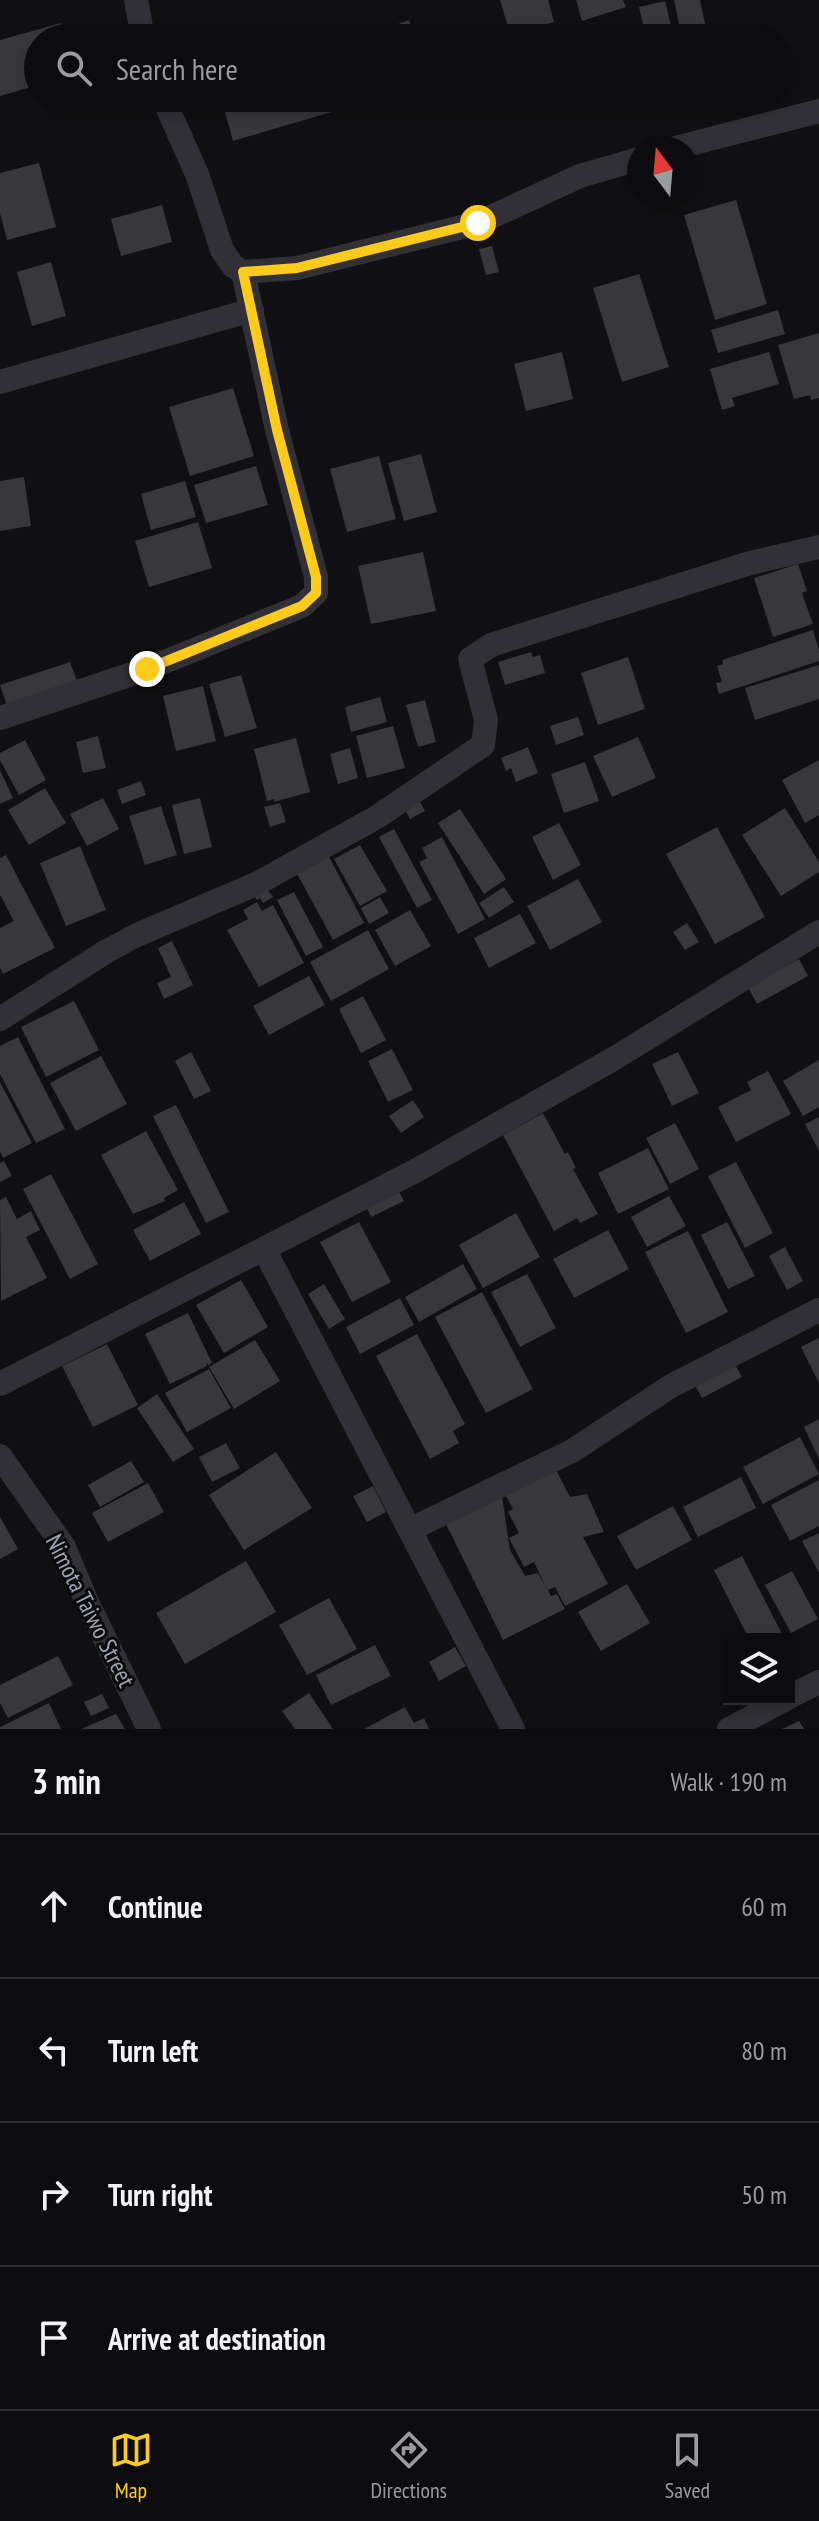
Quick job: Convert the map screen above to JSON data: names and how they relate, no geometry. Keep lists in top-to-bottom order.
{
  "streets": {
    "street": ["Nimota Taiwo Street"]
  },
  "north": "top",
  "page": {
    "search": "Search here",
    "heading": ["3 min", "Walk · 190 m"],
    "list": [
      ["Continue", "60 m"],
      ["Turn left", "80 m"],
      ["Turn right", "50 m"],
      "Arrive at destination"
    ],
    "nav": ["Map", "Directions", "Saved"]
  }
}
